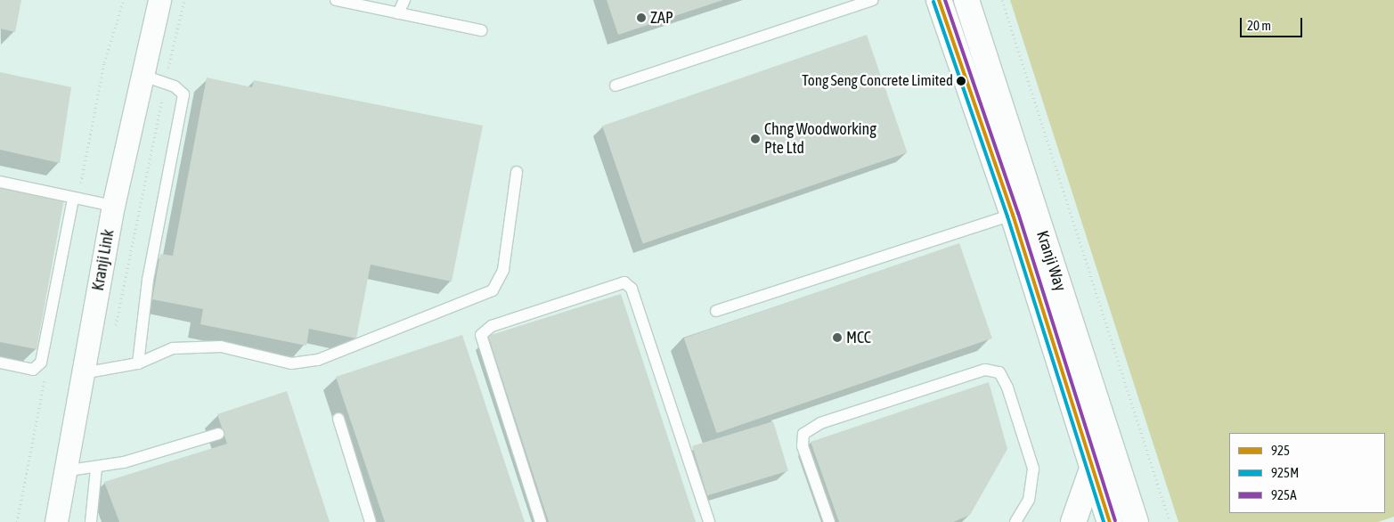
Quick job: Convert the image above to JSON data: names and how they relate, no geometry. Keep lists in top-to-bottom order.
{
  "streets": {
    "main road": ["Kranji Way"],
    "street": ["Kranji Link"]
  },
  "places": [
    "ZAP",
    "Tong Seng Concrete Limited",
    "Chng Woodworking Pte Ltd",
    "MCC"
  ],
  "lines": ["transit line 925", "transit line 925A", "transit line 925M"],
  "legend": ["925", "925M", "925A"],
  "scale_bar": "20 m"
}
